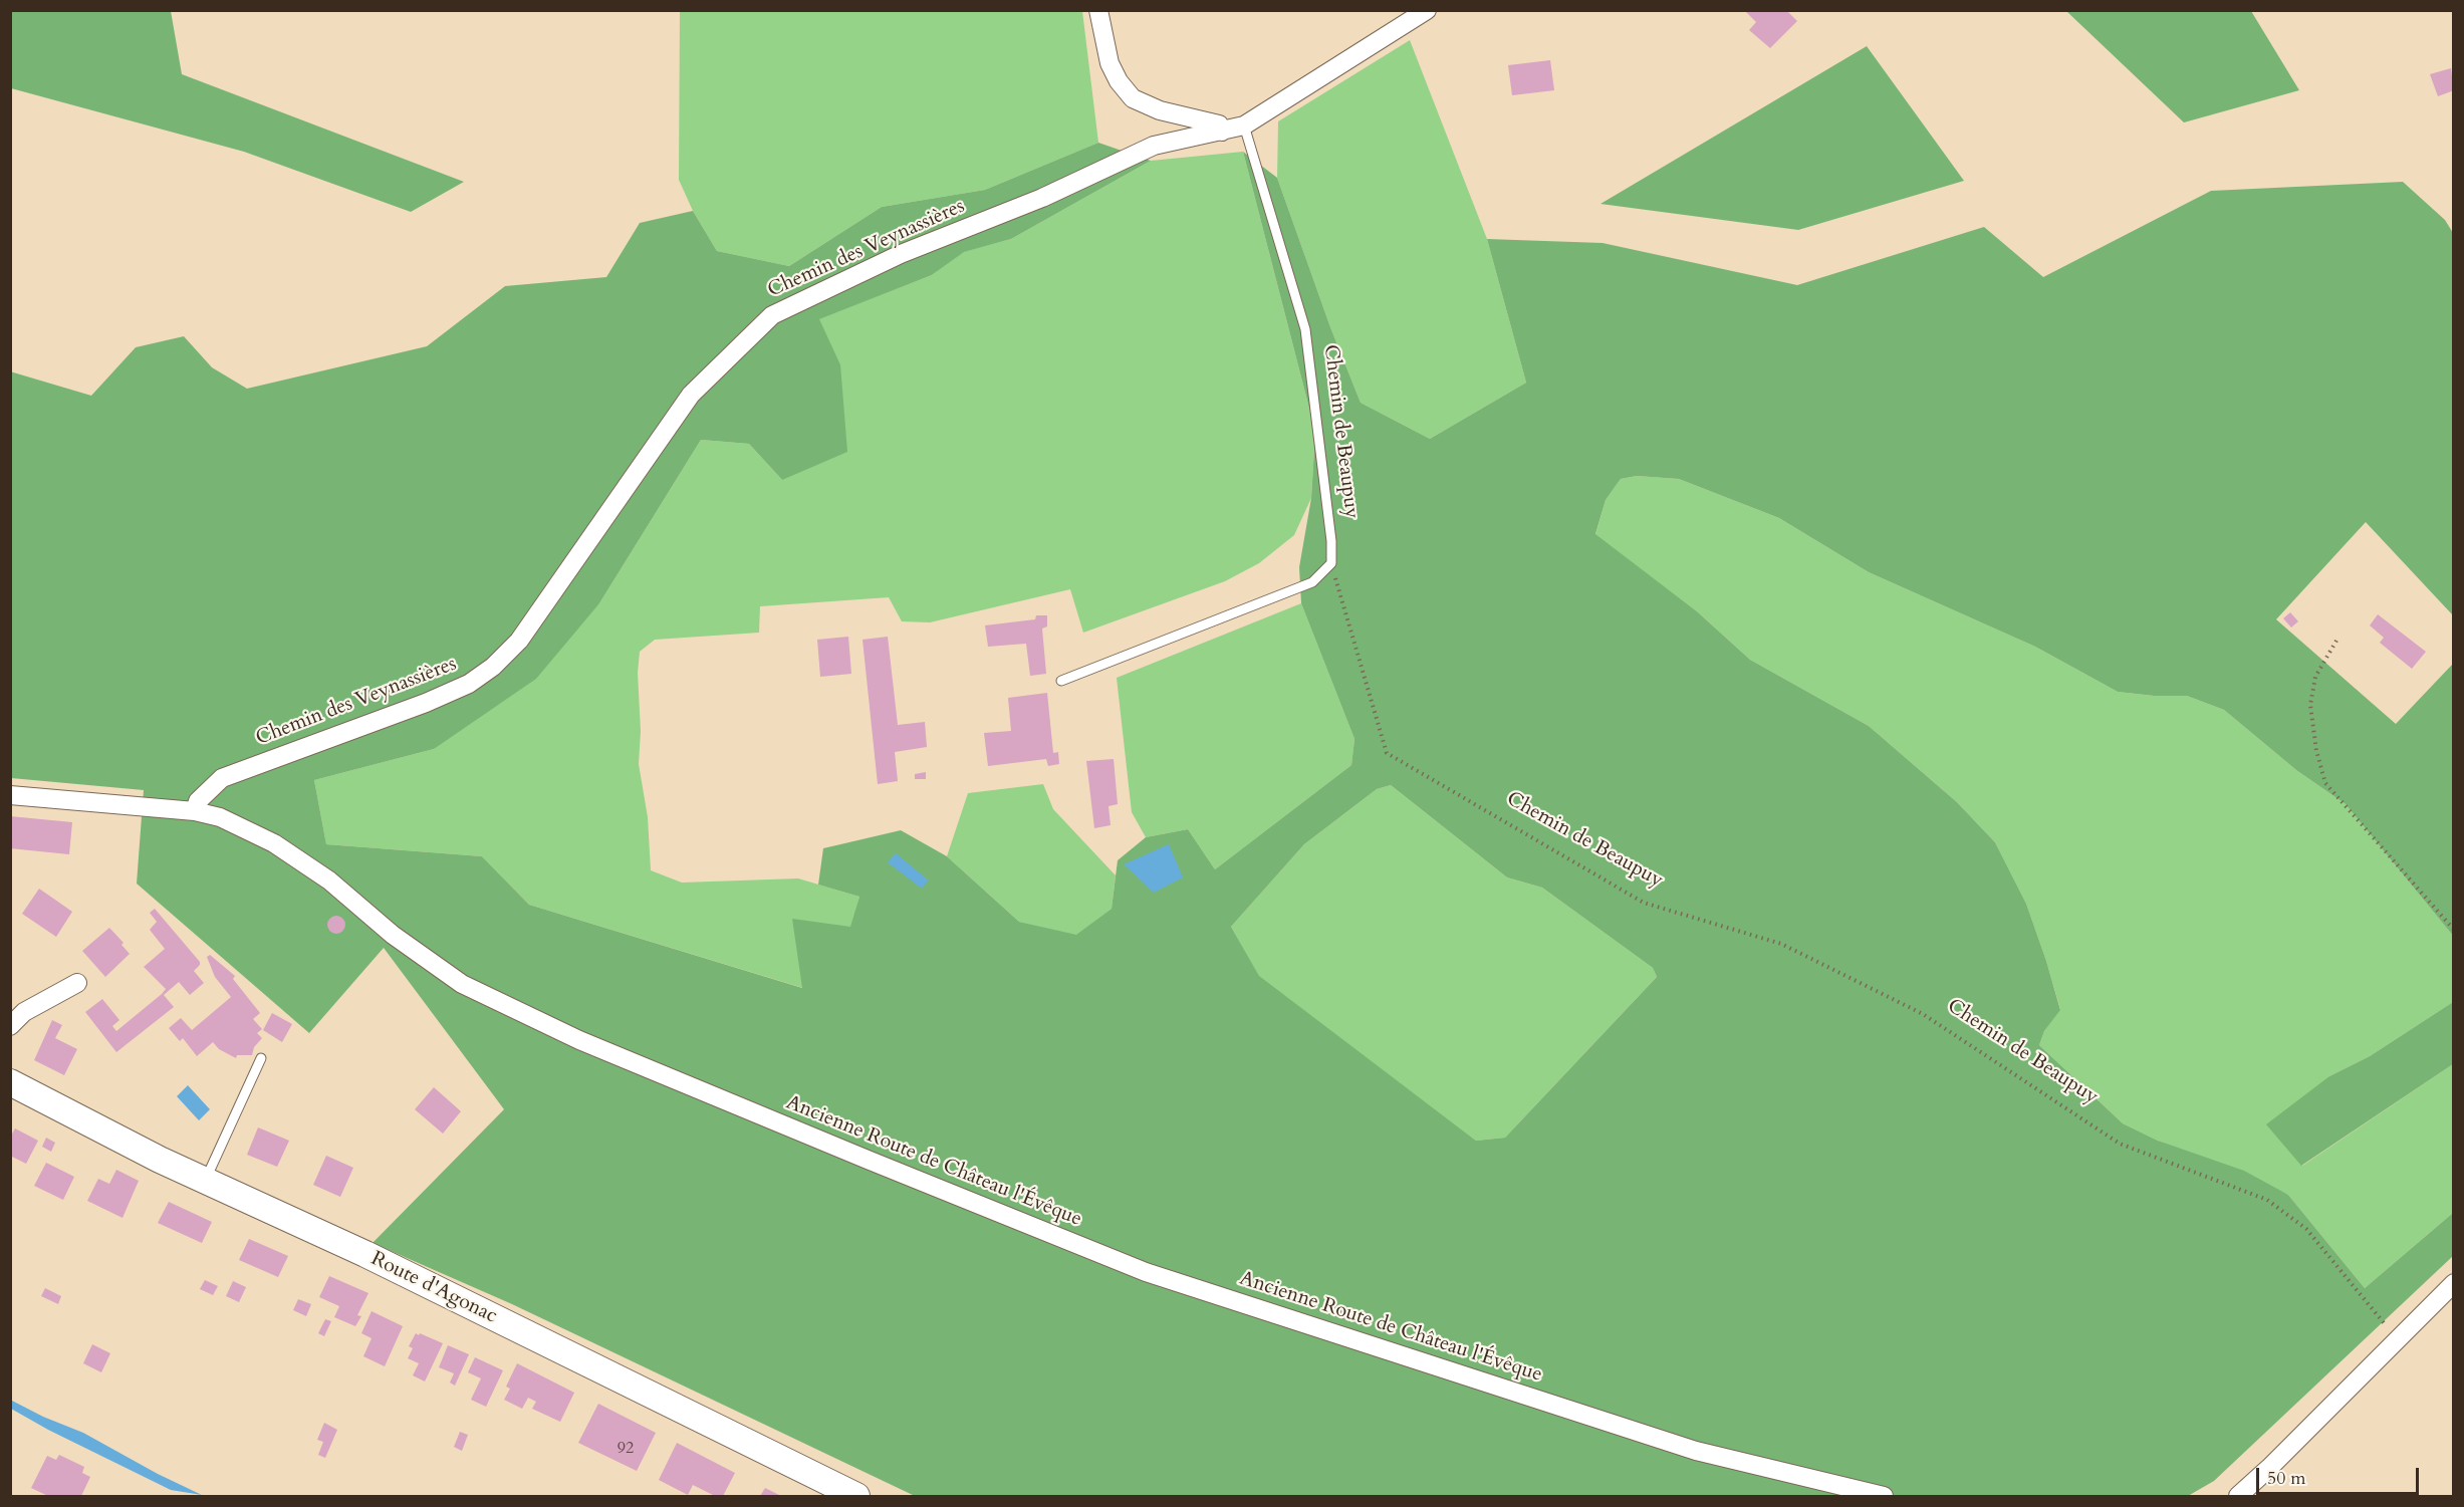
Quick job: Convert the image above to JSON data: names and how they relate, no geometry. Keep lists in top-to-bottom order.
{
  "streets": {
    "main road": ["Route d'Agonac"],
    "street": ["Chemin des Veynassières", "Ancienne Route de Château l'Évêque"],
    "lane": ["Chemin de Beaupuy"]
  },
  "crossings": [
    ["Chemin des Veynassières", "Chemin de Beaupuy"],
    ["Chemin des Veynassières", "Ancienne Route de Château l'Évêque"]
  ],
  "house_numbers": ["92"],
  "scale_bar": "50 m"
}
